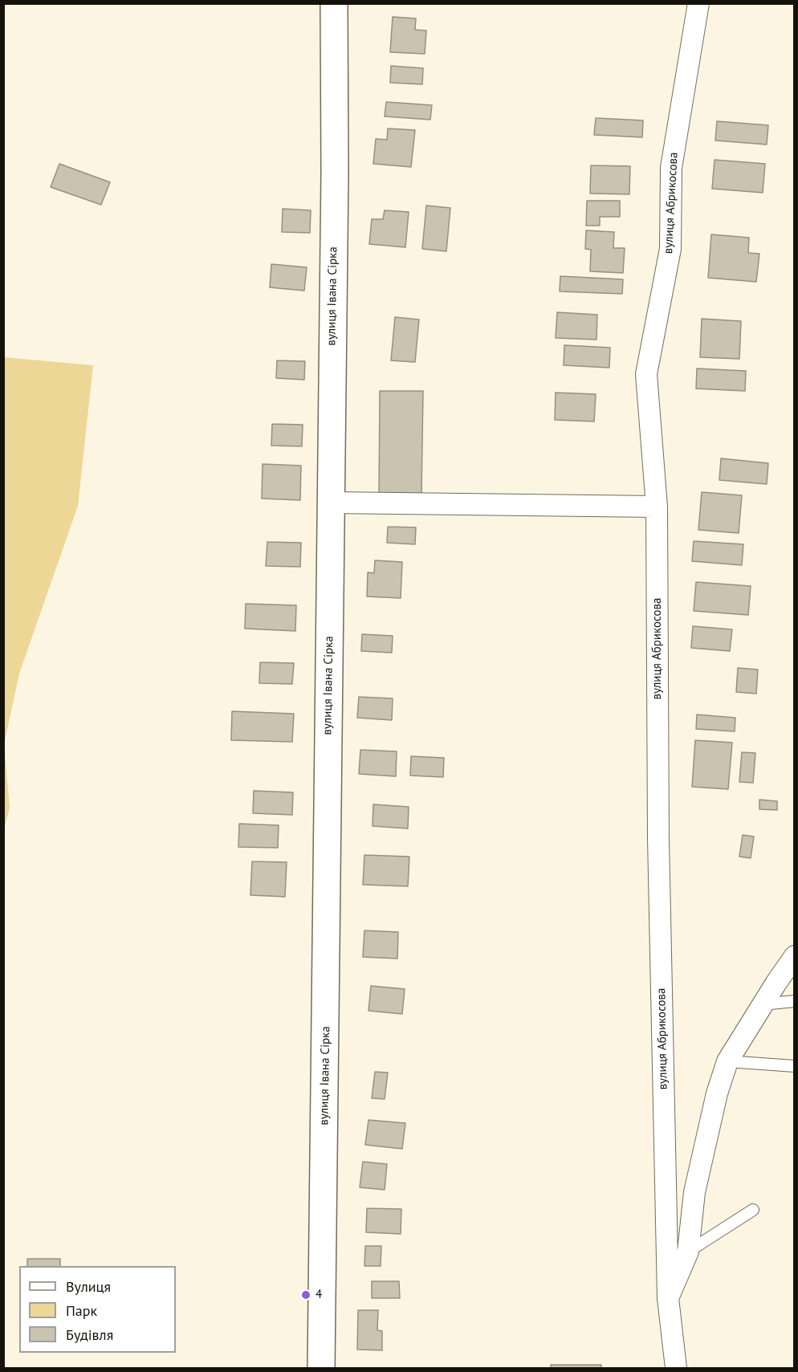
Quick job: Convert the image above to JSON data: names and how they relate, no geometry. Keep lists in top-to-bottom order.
{
  "streets": {
    "street": ["вулиця Абрикосова", "вулиця Івана Сірка"]
  },
  "places": ["4"],
  "legend": ["Вулиця", "Парк", "Будівля"]
}
